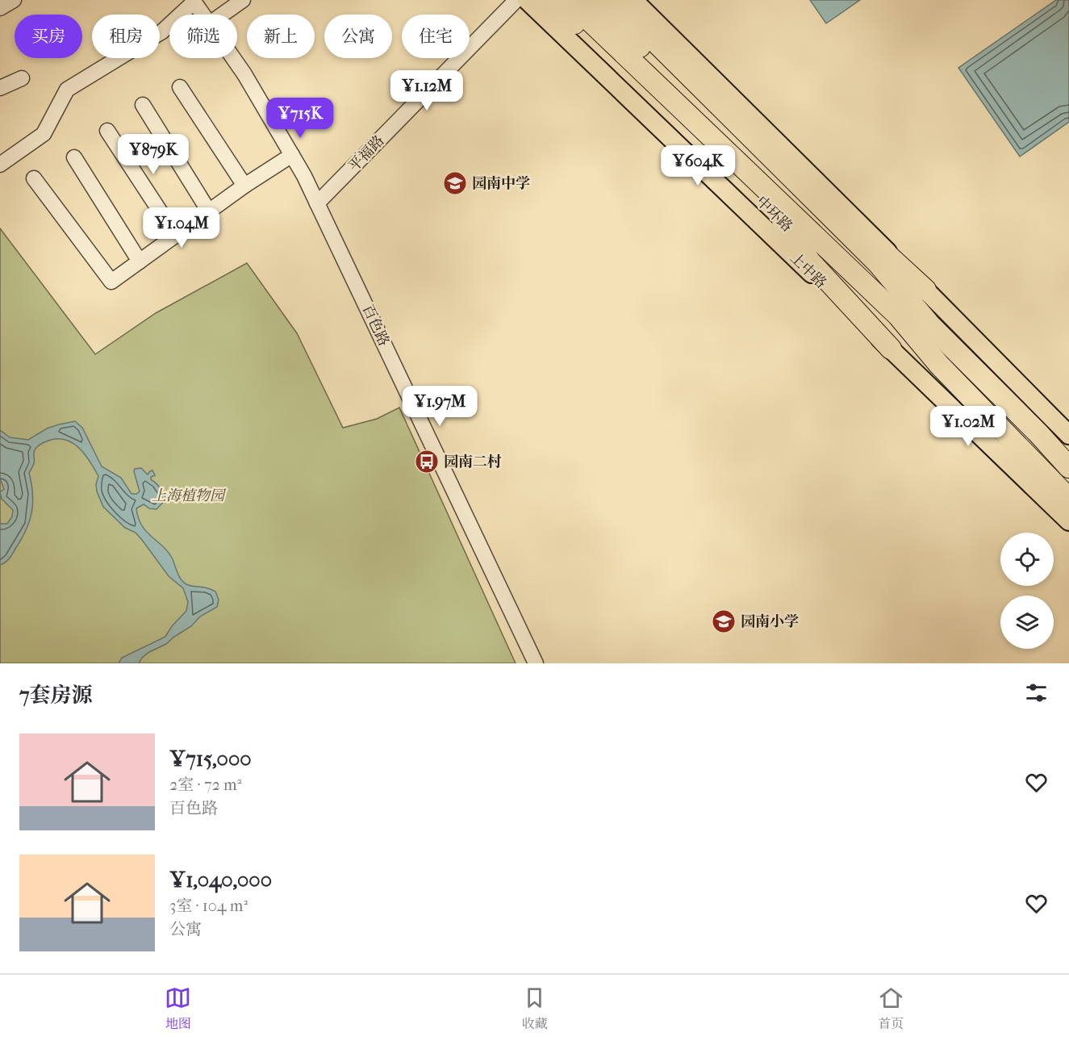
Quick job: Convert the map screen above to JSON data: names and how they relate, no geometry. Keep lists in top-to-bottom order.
{
  "streets": {
    "highway": ["中环路"],
    "main road": ["上中路"],
    "street": ["平福路", "百色路"]
  },
  "crossings": [
    ["平福路", "百色路"]
  ],
  "parks": ["上海植物园"],
  "places": {
    "school or university": ["园南中学", "园南小学"],
    "bus stop": ["园南二村"]
  },
  "page": {
    "chip": [
      "买房",
      "租房",
      "筛选",
      "新上",
      "公寓",
      "住宅"
    ],
    "price": [
      "¥1.12M",
      "¥715K",
      "¥879K",
      "¥604K",
      "¥1.04M",
      "¥1.97M",
      "¥1.02M"
    ],
    "heading": "7套房源",
    "list": [
      {
        "name": "¥715,000",
        "note": "2室 · 72 m² · 百色路"
      },
      {
        "name": "¥1,040,000",
        "note": "3室 · 104 m² · 公寓"
      }
    ],
    "tabs": ["地图", "收藏", "首页"]
  }
}
